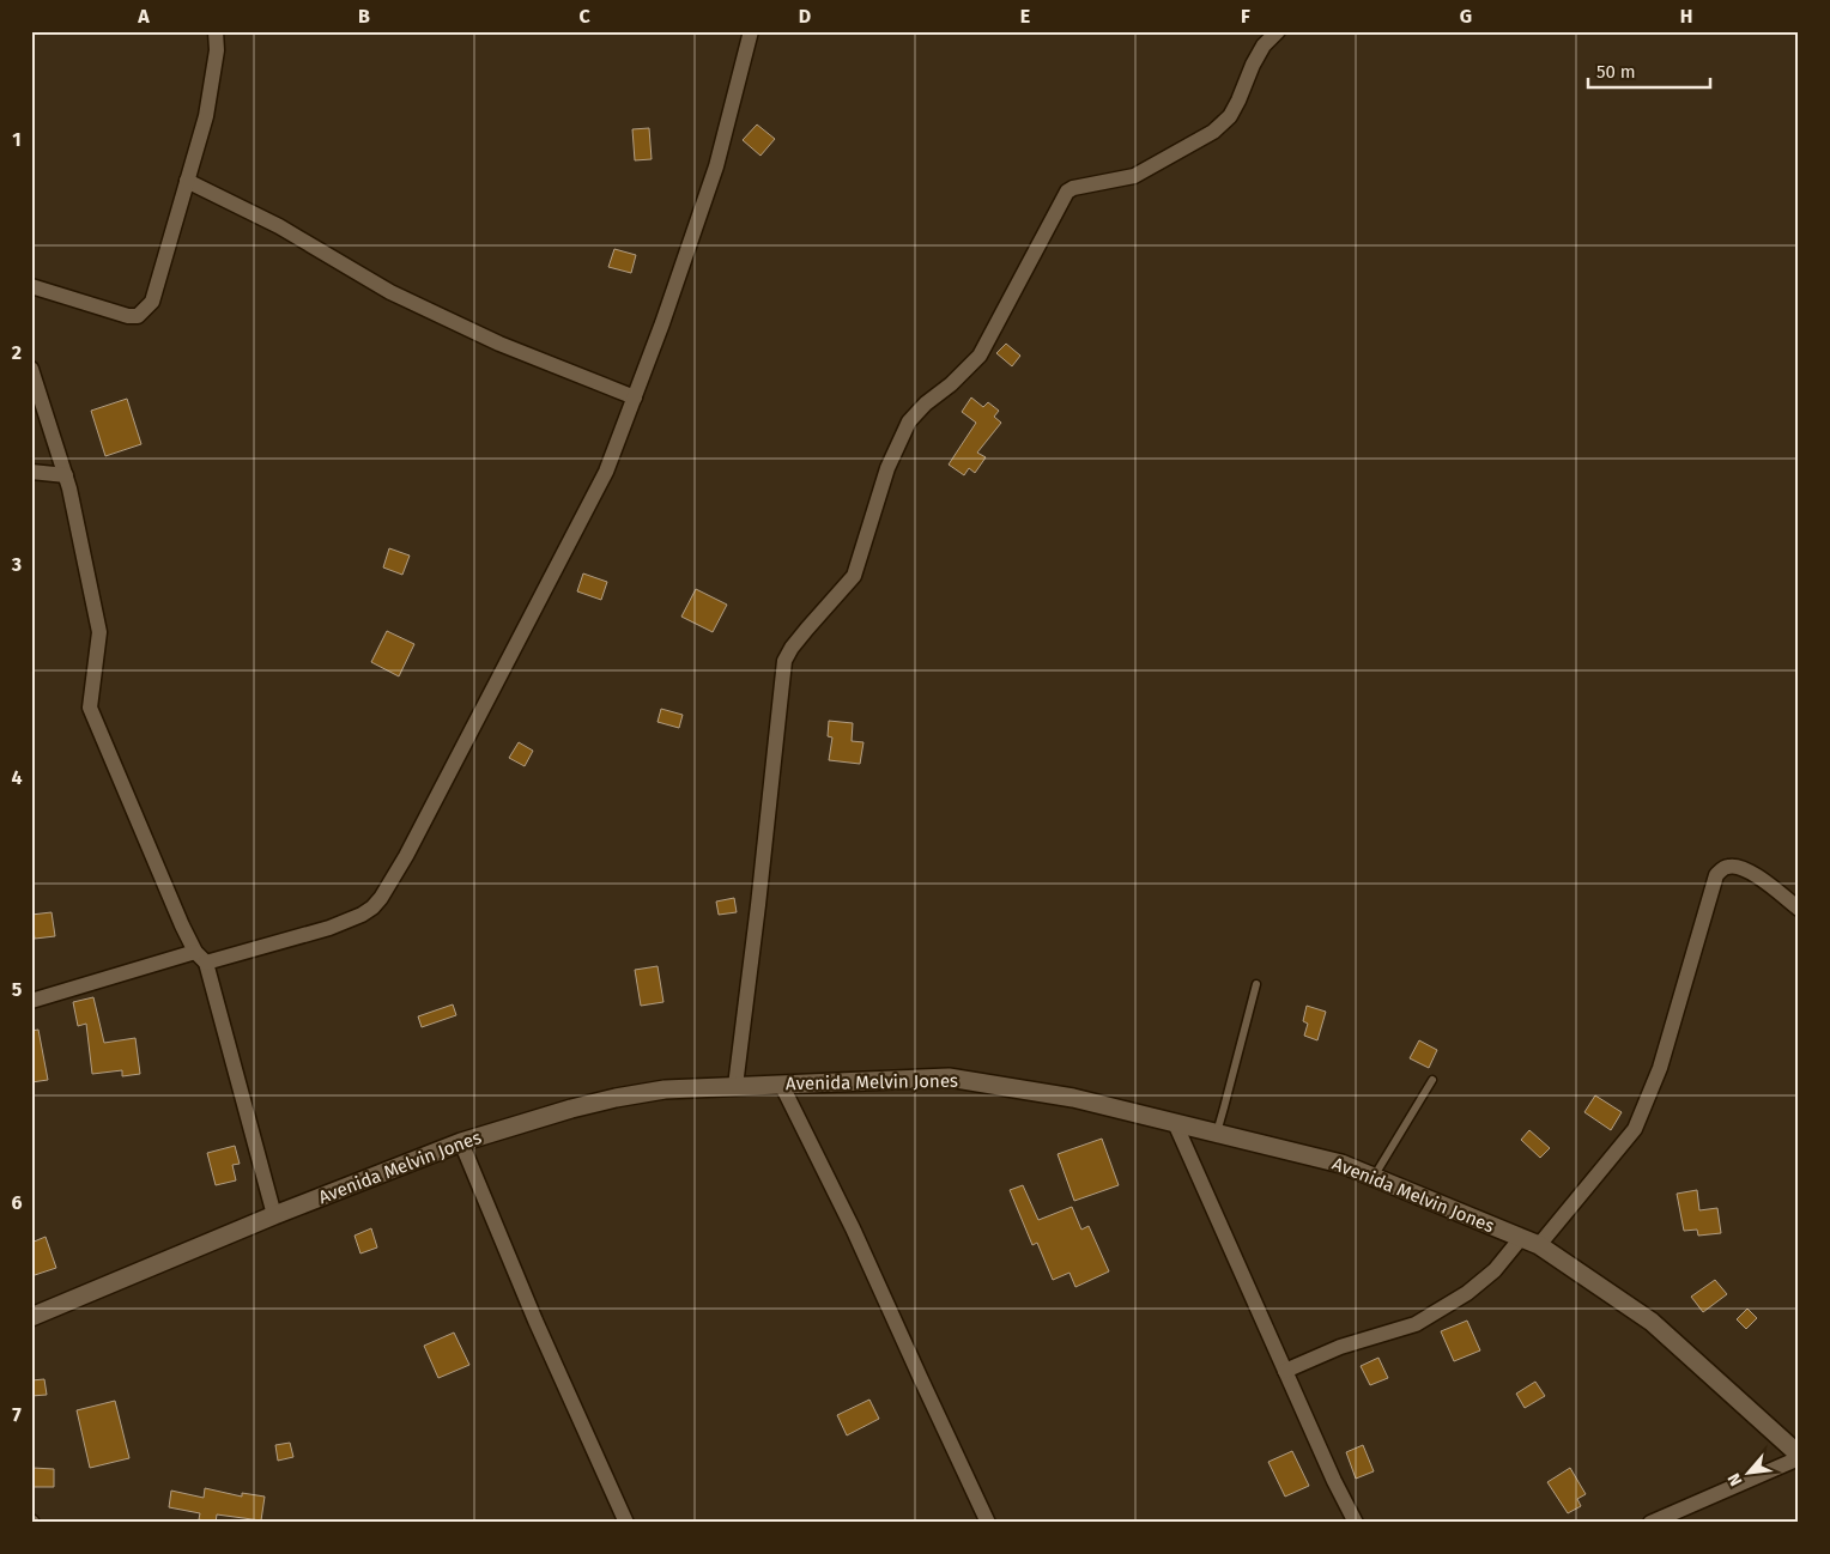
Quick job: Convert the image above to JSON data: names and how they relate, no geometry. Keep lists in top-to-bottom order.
{
  "streets": {
    "street": ["Avenida Melvin Jones"]
  },
  "scale_bar": "50 m",
  "north": "bottom left",
  "grid": {
    "columns": [
      "A",
      "B",
      "C",
      "D",
      "E",
      "F",
      "G",
      "H"
    ],
    "rows": [
      "1",
      "2",
      "3",
      "4",
      "5",
      "6",
      "7"
    ]
  }
}
